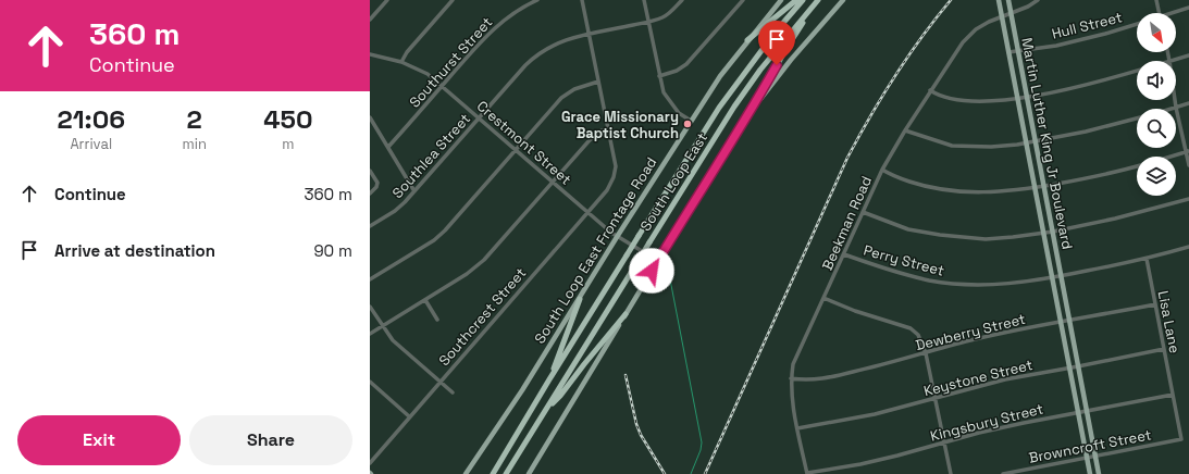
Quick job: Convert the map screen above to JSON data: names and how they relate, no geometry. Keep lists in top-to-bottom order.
{
  "streets": {
    "highway": ["South Loop East"],
    "main road": ["Martin Luther King Jr Boulevard", "South Loop East Frontage Road"],
    "street": [
      "Hull Street",
      "Southurst Street",
      "Crestmont Street",
      "Southlea Street",
      "Beekman Road",
      "Perry Street",
      "Southcrest Street",
      "Lisa Lane",
      "Dewberry Street",
      "Keystone Street",
      "Kingsbury Street",
      "Browncroft Street"
    ]
  },
  "crossings": [
    ["Hull Street", "Martin Luther King Jr Boulevard"],
    ["Southurst Street", "Crestmont Street"],
    ["Crestmont Street", "Southlea Street"],
    ["Crestmont Street", "South Loop East Frontage Road"],
    ["Crestmont Street", "Southcrest Street"],
    ["Martin Luther King Jr Boulevard", "Beekman Road"],
    ["Martin Luther King Jr Boulevard", "Perry Street"],
    ["Martin Luther King Jr Boulevard", "Dewberry Street"],
    ["Martin Luther King Jr Boulevard", "Keystone Street"],
    ["Martin Luther King Jr Boulevard", "Kingsbury Street"],
    ["Martin Luther King Jr Boulevard", "Browncroft Street"],
    ["Beekman Road", "Perry Street"],
    ["Beekman Road", "Dewberry Street"],
    ["Beekman Road", "Keystone Street"],
    ["Beekman Road", "Kingsbury Street"],
    ["Perry Street", "Lisa Lane"],
    ["Lisa Lane", "Dewberry Street"],
    ["Lisa Lane", "Keystone Street"],
    ["Lisa Lane", "Kingsbury Street"],
    ["Lisa Lane", "Browncroft Street"]
  ],
  "places": ["Grace Missionary Baptist Church"],
  "north": "bottom right",
  "page": {
    "turn": ["360 m", "Continue"],
    "eta": [
      "21:06",
      "Arrival",
      "2",
      "min",
      "450",
      "m"
    ],
    "list": [
      {
        "name": "Continue",
        "value": "360 m"
      },
      {
        "name": "Arrive at destination",
        "value": "90 m"
      }
    ],
    "buttons": ["Exit", "Share"]
  }
}
